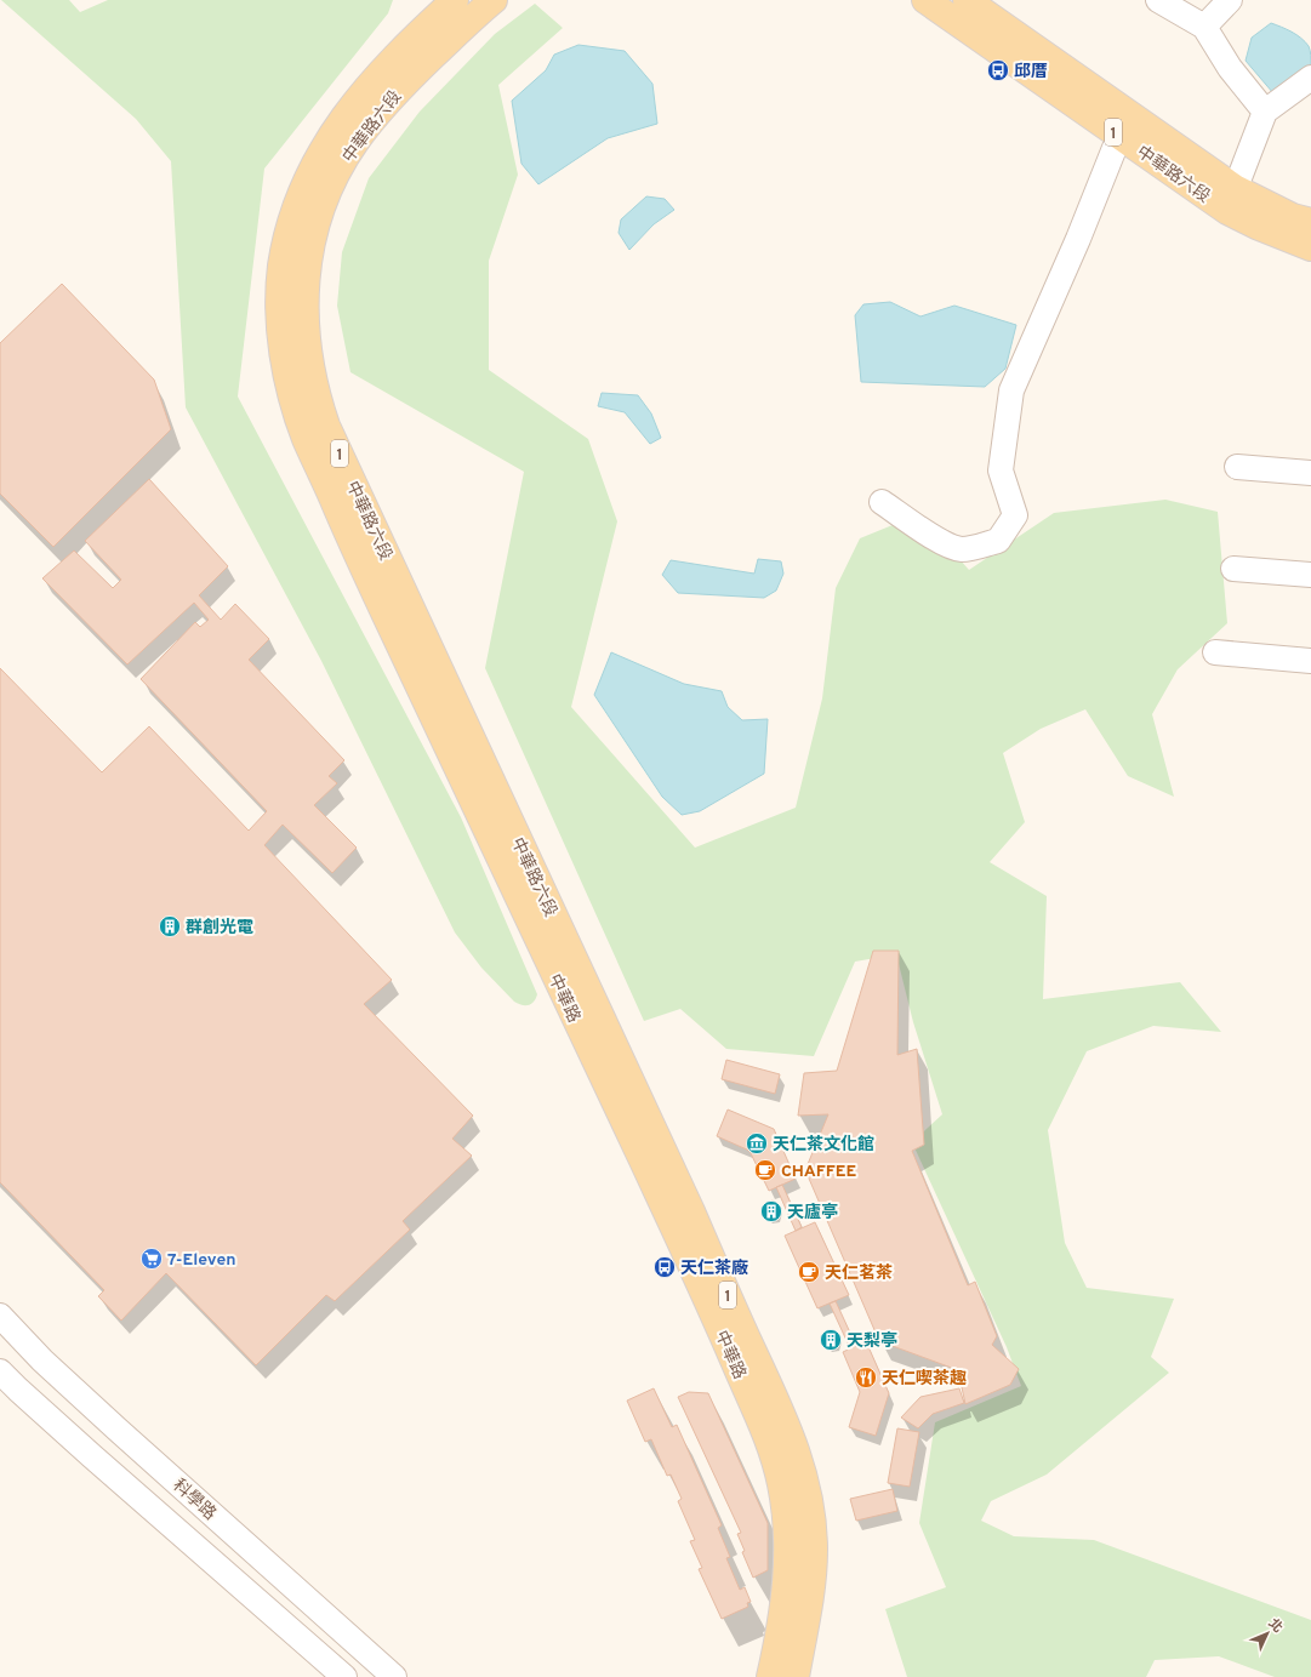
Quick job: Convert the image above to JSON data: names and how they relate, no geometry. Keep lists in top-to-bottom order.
{
  "streets": {
    "main road": ["中華路六段", "1", "中華路"],
    "street": ["科學路"]
  },
  "crossings": [
    ["中華路六段", "中華路"]
  ],
  "places": {
    "bus stop": ["邱厝", "天仁茶廠"],
    "building": ["群創光電", "天廬亭", "天梨亭"],
    "museum": ["天仁茶文化館"],
    "cafe": ["CHAFFEE", "天仁茗茶"],
    "supermarket": ["7-Eleven"],
    "restaurant": ["天仁喫茶趣"]
  },
  "north": "top right"
}
